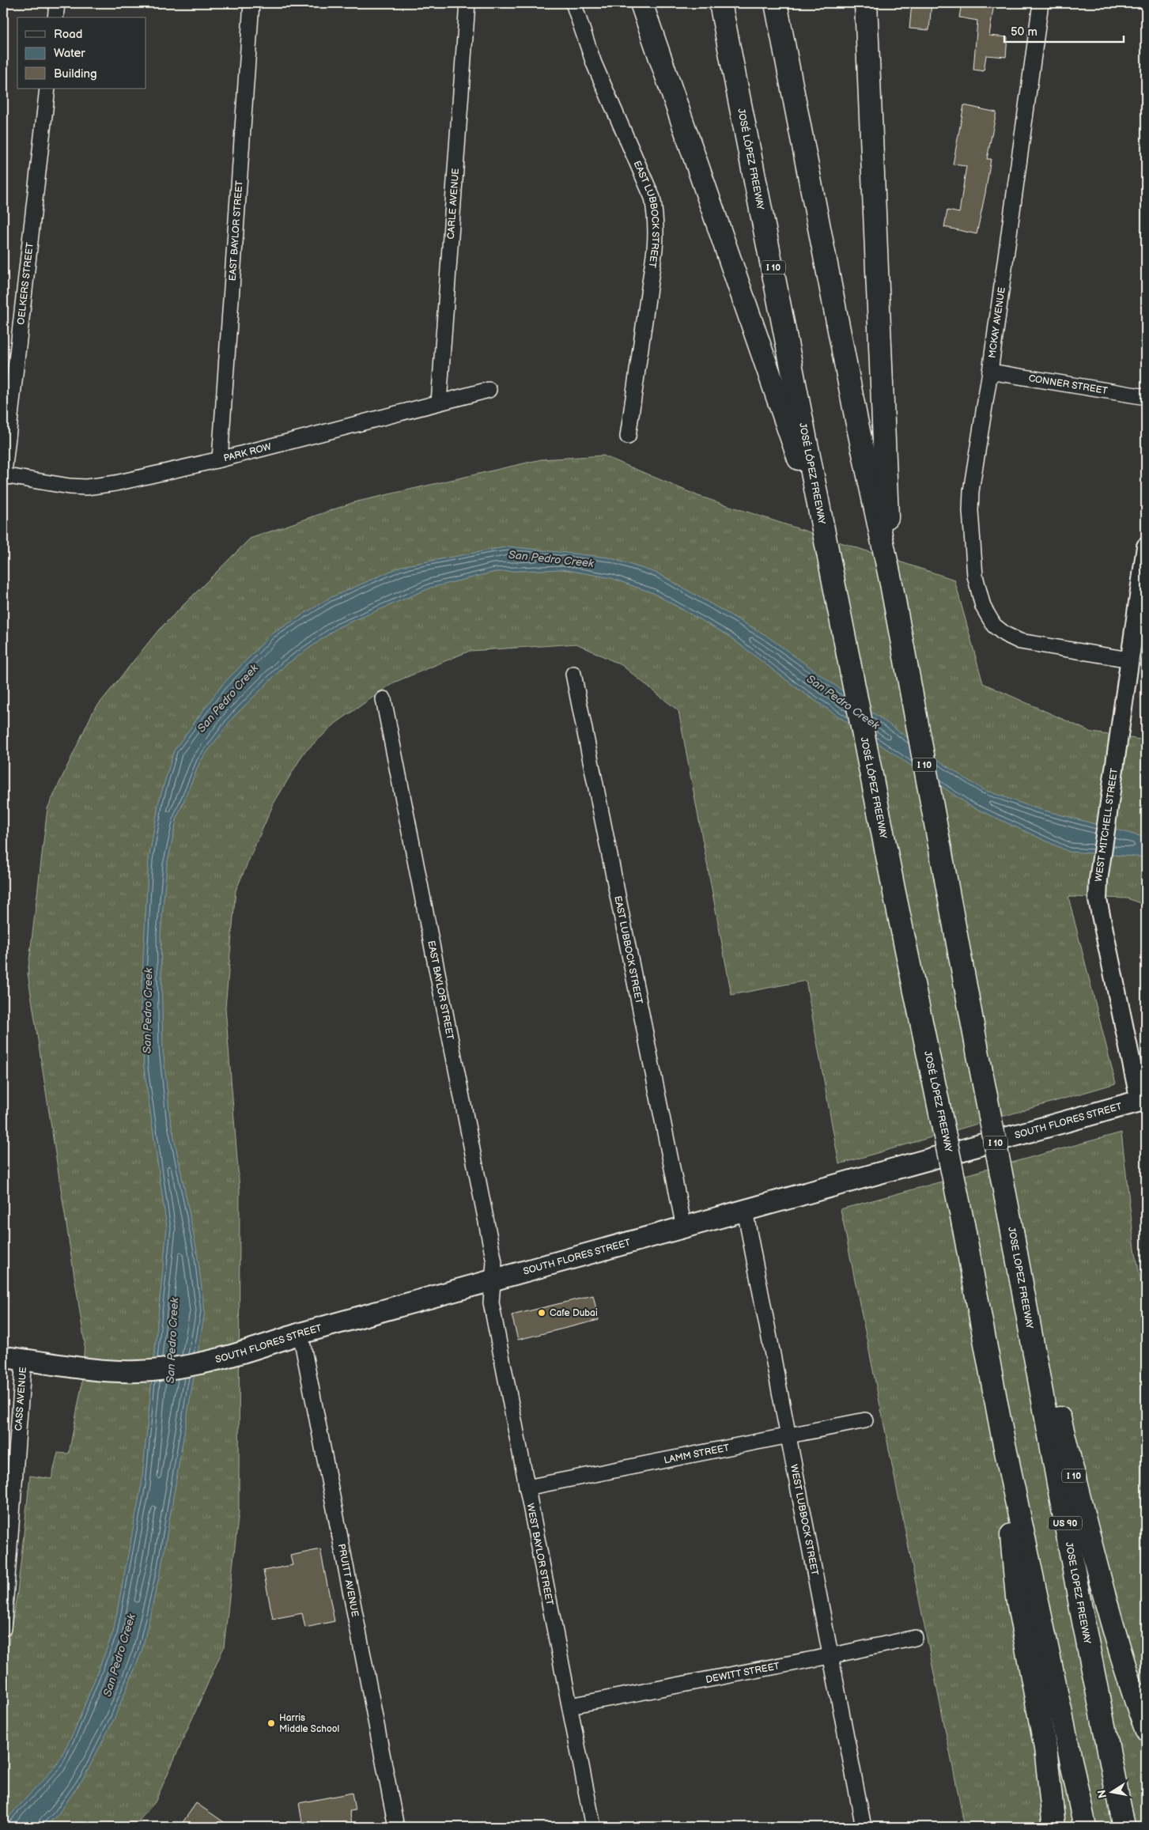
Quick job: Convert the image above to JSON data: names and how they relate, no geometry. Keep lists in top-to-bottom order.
{
  "streets": {
    "highway": [
      "JOSÉ LÓPEZ FREEWAY",
      "I 10",
      "JOSE LOPEZ FREEWAY",
      "US 90"
    ],
    "main road": ["SOUTH FLORES STREET"],
    "street": [
      "CARLE AVENUE",
      "EAST LUBBOCK STREET",
      "EAST BAYLOR STREET",
      "OELKERS STREET",
      "MCKAY AVENUE",
      "CONNER STREET",
      "PARK ROW",
      "WEST MITCHELL STREET",
      "CASS AVENUE",
      "LAMM STREET",
      "WEST LUBBOCK STREET",
      "WEST BAYLOR STREET",
      "PRUITT AVENUE",
      "DEWITT STREET"
    ]
  },
  "crossings": [
    ["JOSÉ LÓPEZ FREEWAY", "I 10"],
    ["CARLE AVENUE", "PARK ROW"],
    ["EAST LUBBOCK STREET", "SOUTH FLORES STREET"],
    ["EAST BAYLOR STREET", "PARK ROW"],
    ["EAST BAYLOR STREET", "SOUTH FLORES STREET"],
    ["EAST BAYLOR STREET", "WEST BAYLOR STREET"],
    ["I 10", "JOSE LOPEZ FREEWAY"],
    ["OELKERS STREET", "PARK ROW"],
    ["MCKAY AVENUE", "CONNER STREET"],
    ["MCKAY AVENUE", "WEST MITCHELL STREET"],
    ["WEST MITCHELL STREET", "SOUTH FLORES STREET"],
    ["SOUTH FLORES STREET", "CASS AVENUE"],
    ["SOUTH FLORES STREET", "WEST LUBBOCK STREET"],
    ["SOUTH FLORES STREET", "WEST BAYLOR STREET"],
    ["SOUTH FLORES STREET", "PRUITT AVENUE"],
    ["LAMM STREET", "WEST LUBBOCK STREET"],
    ["LAMM STREET", "WEST BAYLOR STREET"],
    ["WEST LUBBOCK STREET", "DEWITT STREET"],
    ["WEST BAYLOR STREET", "DEWITT STREET"]
  ],
  "water": ["San Pedro Creek"],
  "places": ["Cafe Dubai", "Harris Middle School"],
  "legend": ["Road", "Water", "Building"],
  "scale_bar": "50 m",
  "north": "left"
}
